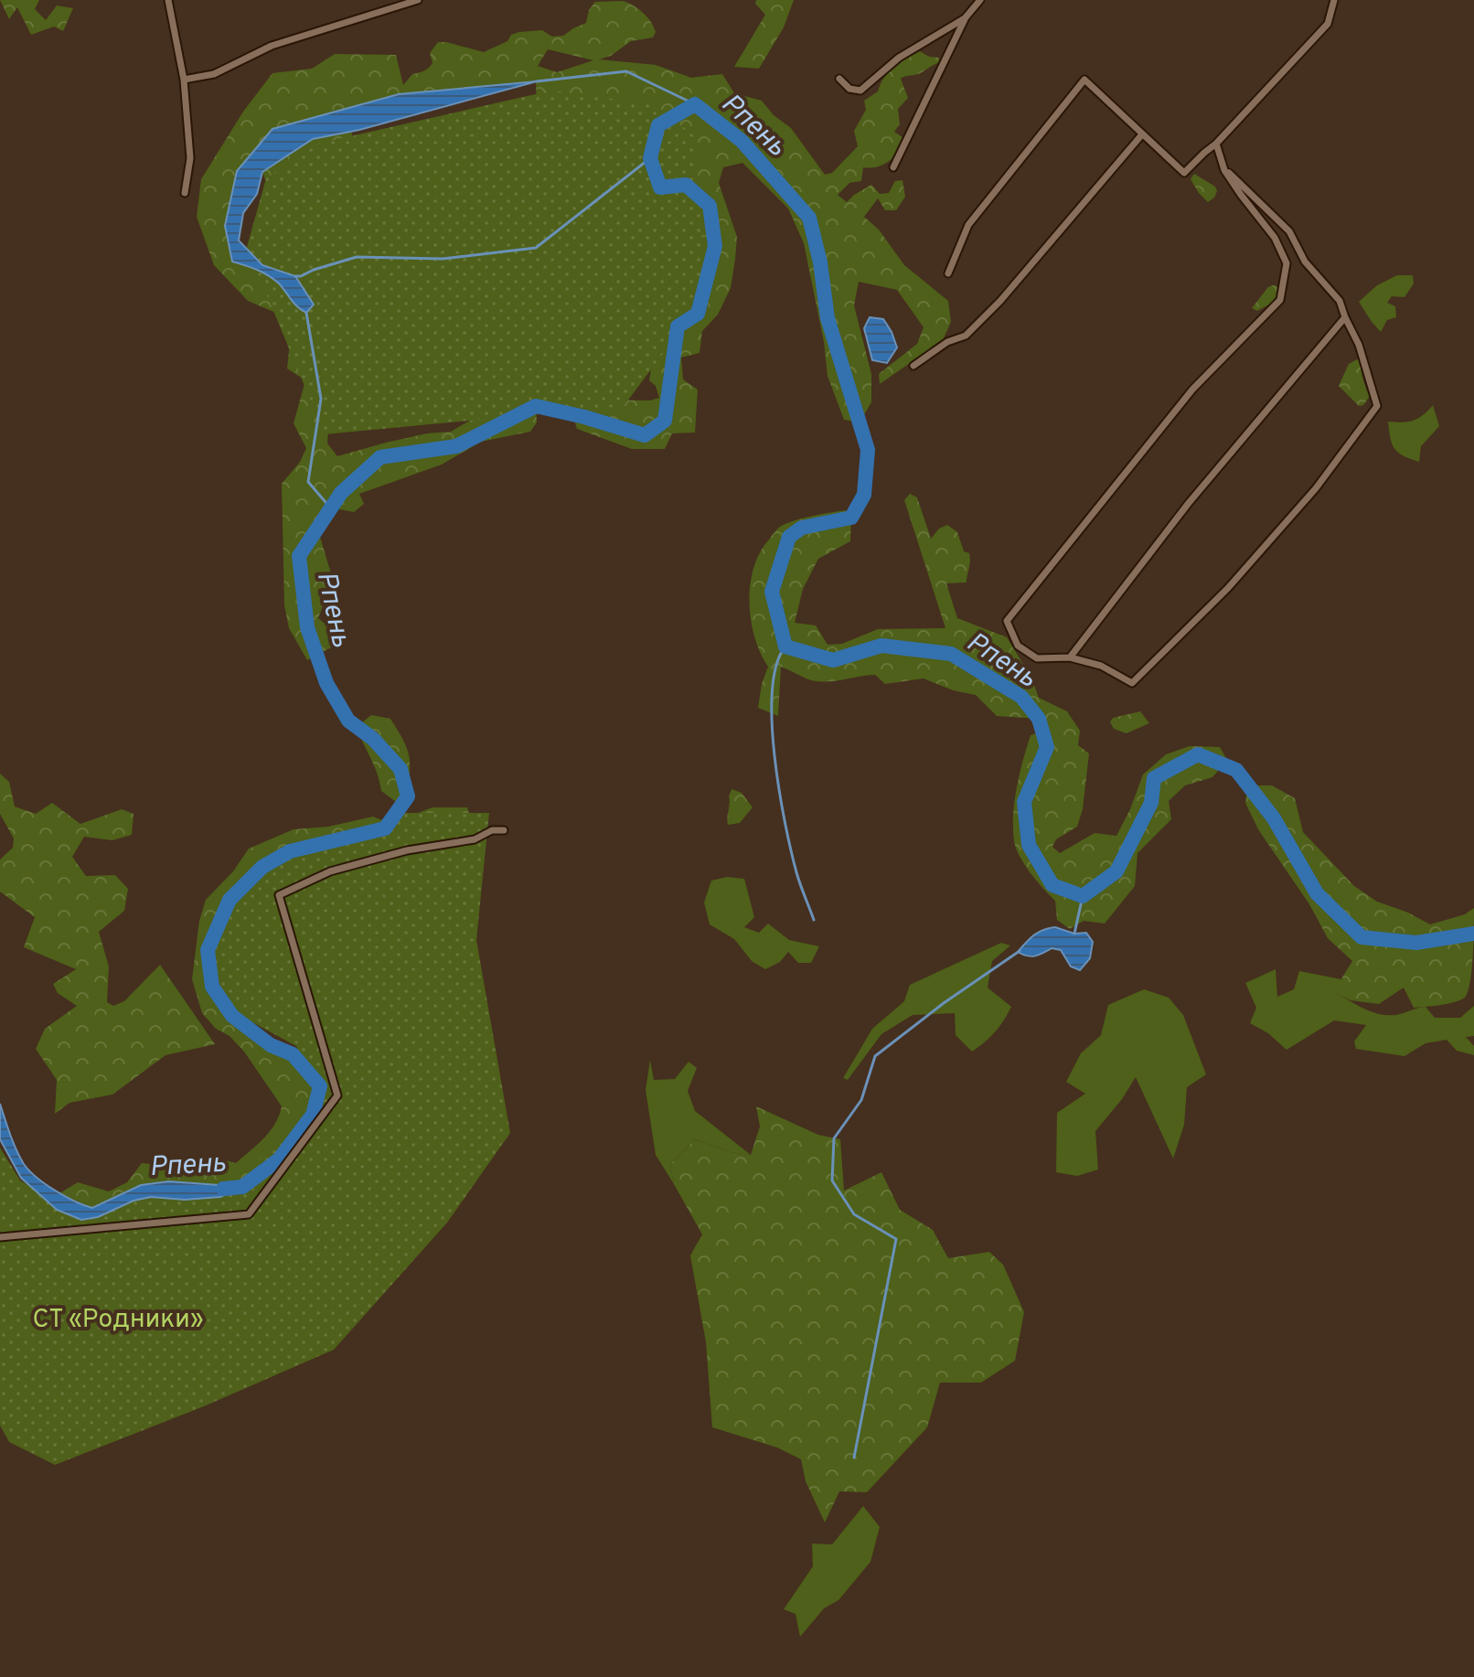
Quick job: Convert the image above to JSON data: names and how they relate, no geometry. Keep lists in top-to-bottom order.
{
  "water": ["Рпень"],
  "parks": ["СТ «Родники»"]
}
